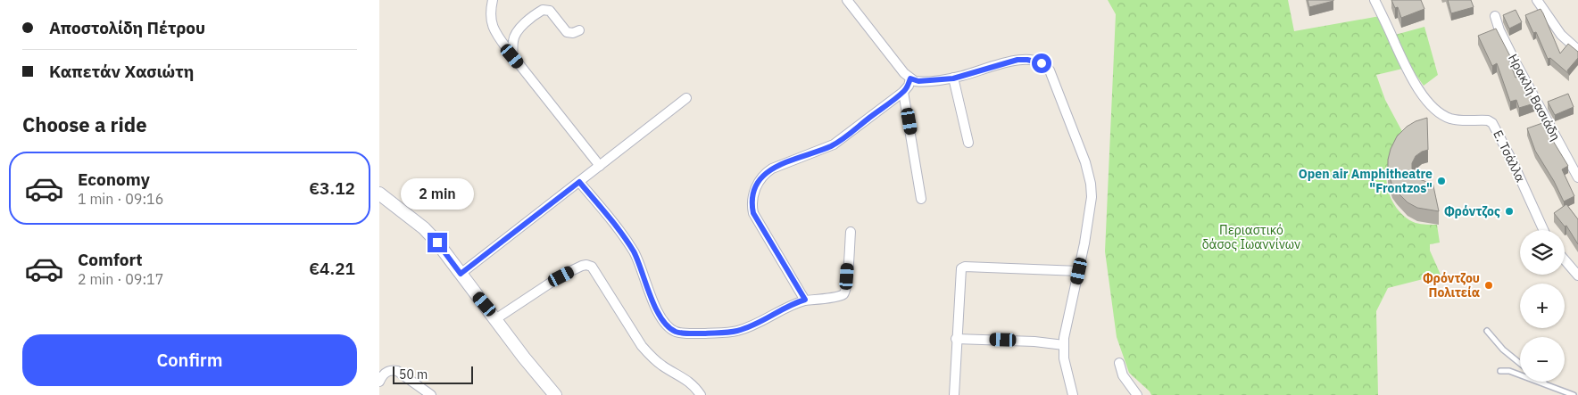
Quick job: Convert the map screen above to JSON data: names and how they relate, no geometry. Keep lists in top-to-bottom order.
{
  "streets": {
    "street": ["Ηρακλή Βασιάδη", "Ε. Τσάλλα"]
  },
  "parks": ["Περιαστικό δάσος Ιωαννίνων"],
  "places": ["Open air Amphitheatre \"Frontzos\"", "Φρόντζος", "Φρόντζου Πολιτεία"],
  "scale_bar": "50 m",
  "page": {
    "banner": ["Αποστολίδη Πέτρου", "Καπετάν Χασιώτη"],
    "heading": "Choose a ride",
    "list": [
      {
        "name": "Economy",
        "note": "1 min · 09:16",
        "value": "€3.12"
      },
      {
        "name": "Comfort",
        "note": "2 min · 09:17",
        "value": "€4.21"
      }
    ],
    "bubble": "2 min",
    "map_buttons": ["+", "−"],
    "buttons": "Confirm",
    "scale": "50 m"
  }
}
